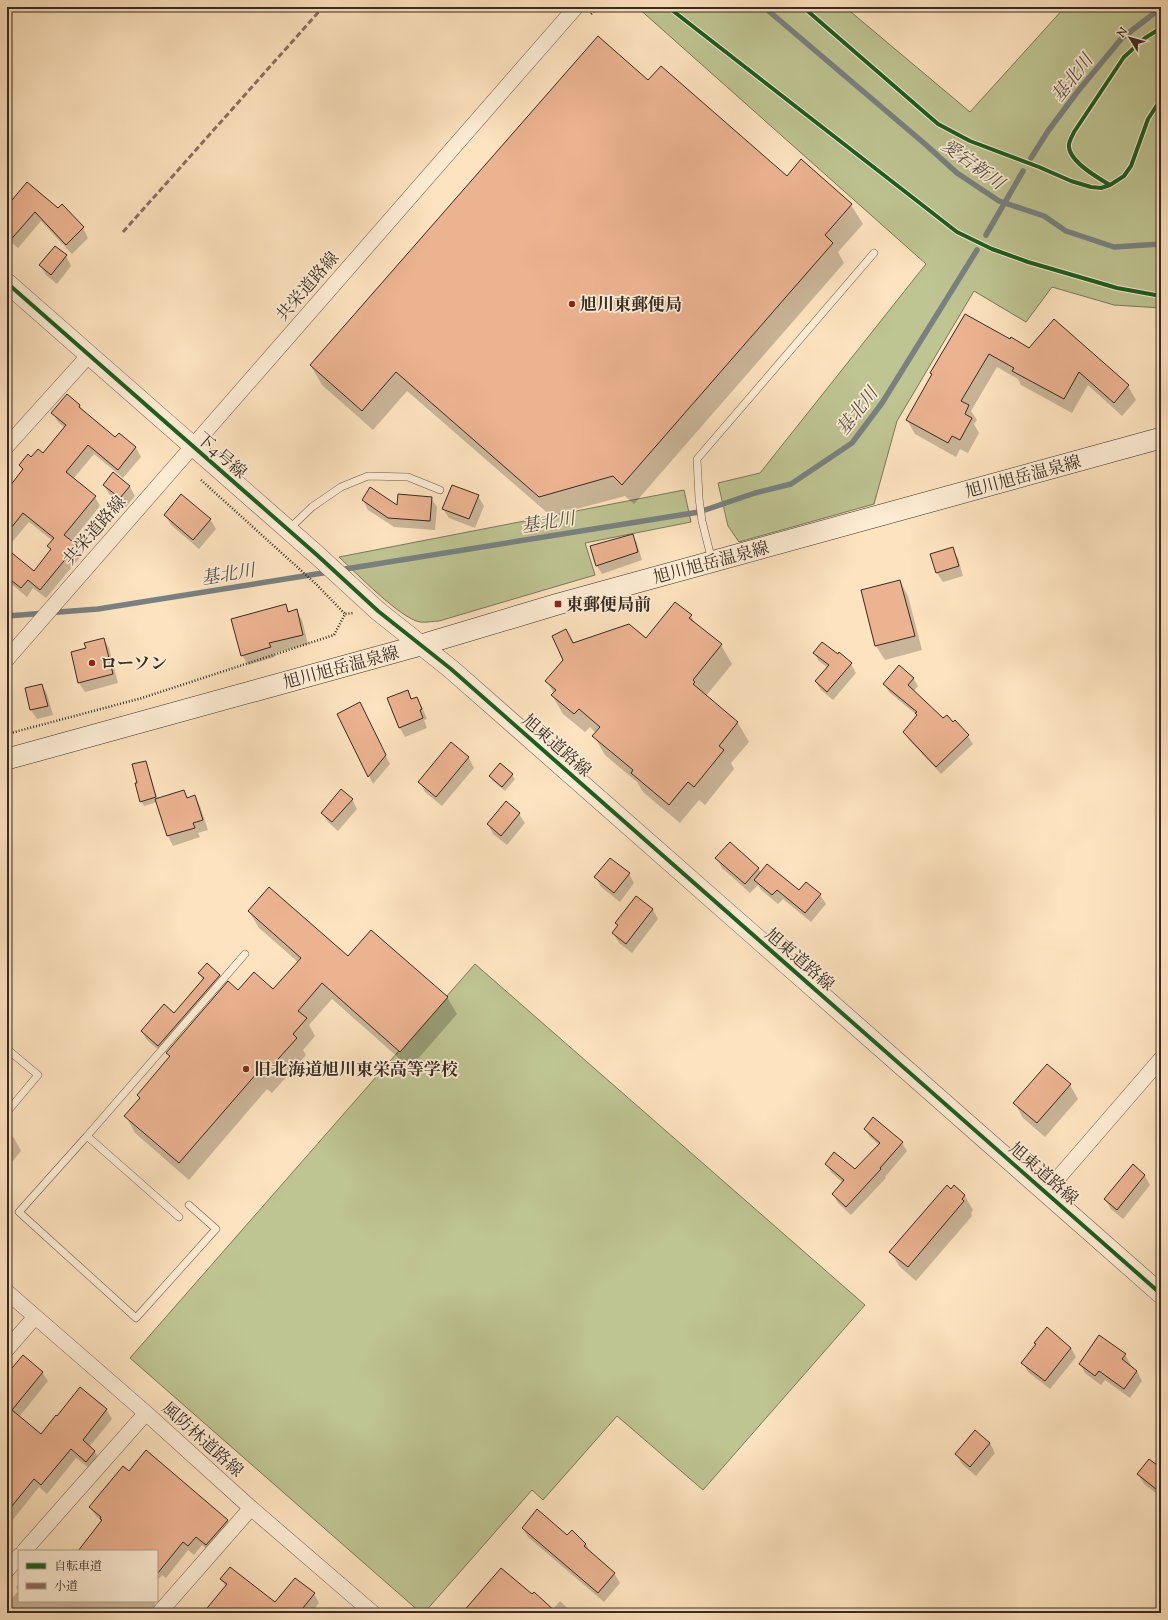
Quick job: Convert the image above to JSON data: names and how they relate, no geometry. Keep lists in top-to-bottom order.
{
  "streets": {
    "main road": ["旭川旭岳温泉線"],
    "street": [
      "共栄道路線",
      "下4号線",
      "旭東道路線",
      "風防林道路線"
    ]
  },
  "crossings": [
    ["共栄道路線", "下4号線"],
    ["下4号線", "旭川旭岳温泉線"],
    ["下4号線", "旭東道路線"],
    ["旭川旭岳温泉線", "旭東道路線"]
  ],
  "water": ["基北川", "愛宕新川"],
  "places": {
    "other": ["旭川東郵便局", "ローソン", "旧北海道旭川東栄高等学校"],
    "transit": ["東郵便局前"]
  },
  "legend": ["自転車道", "小道"],
  "north": "top left"
}
